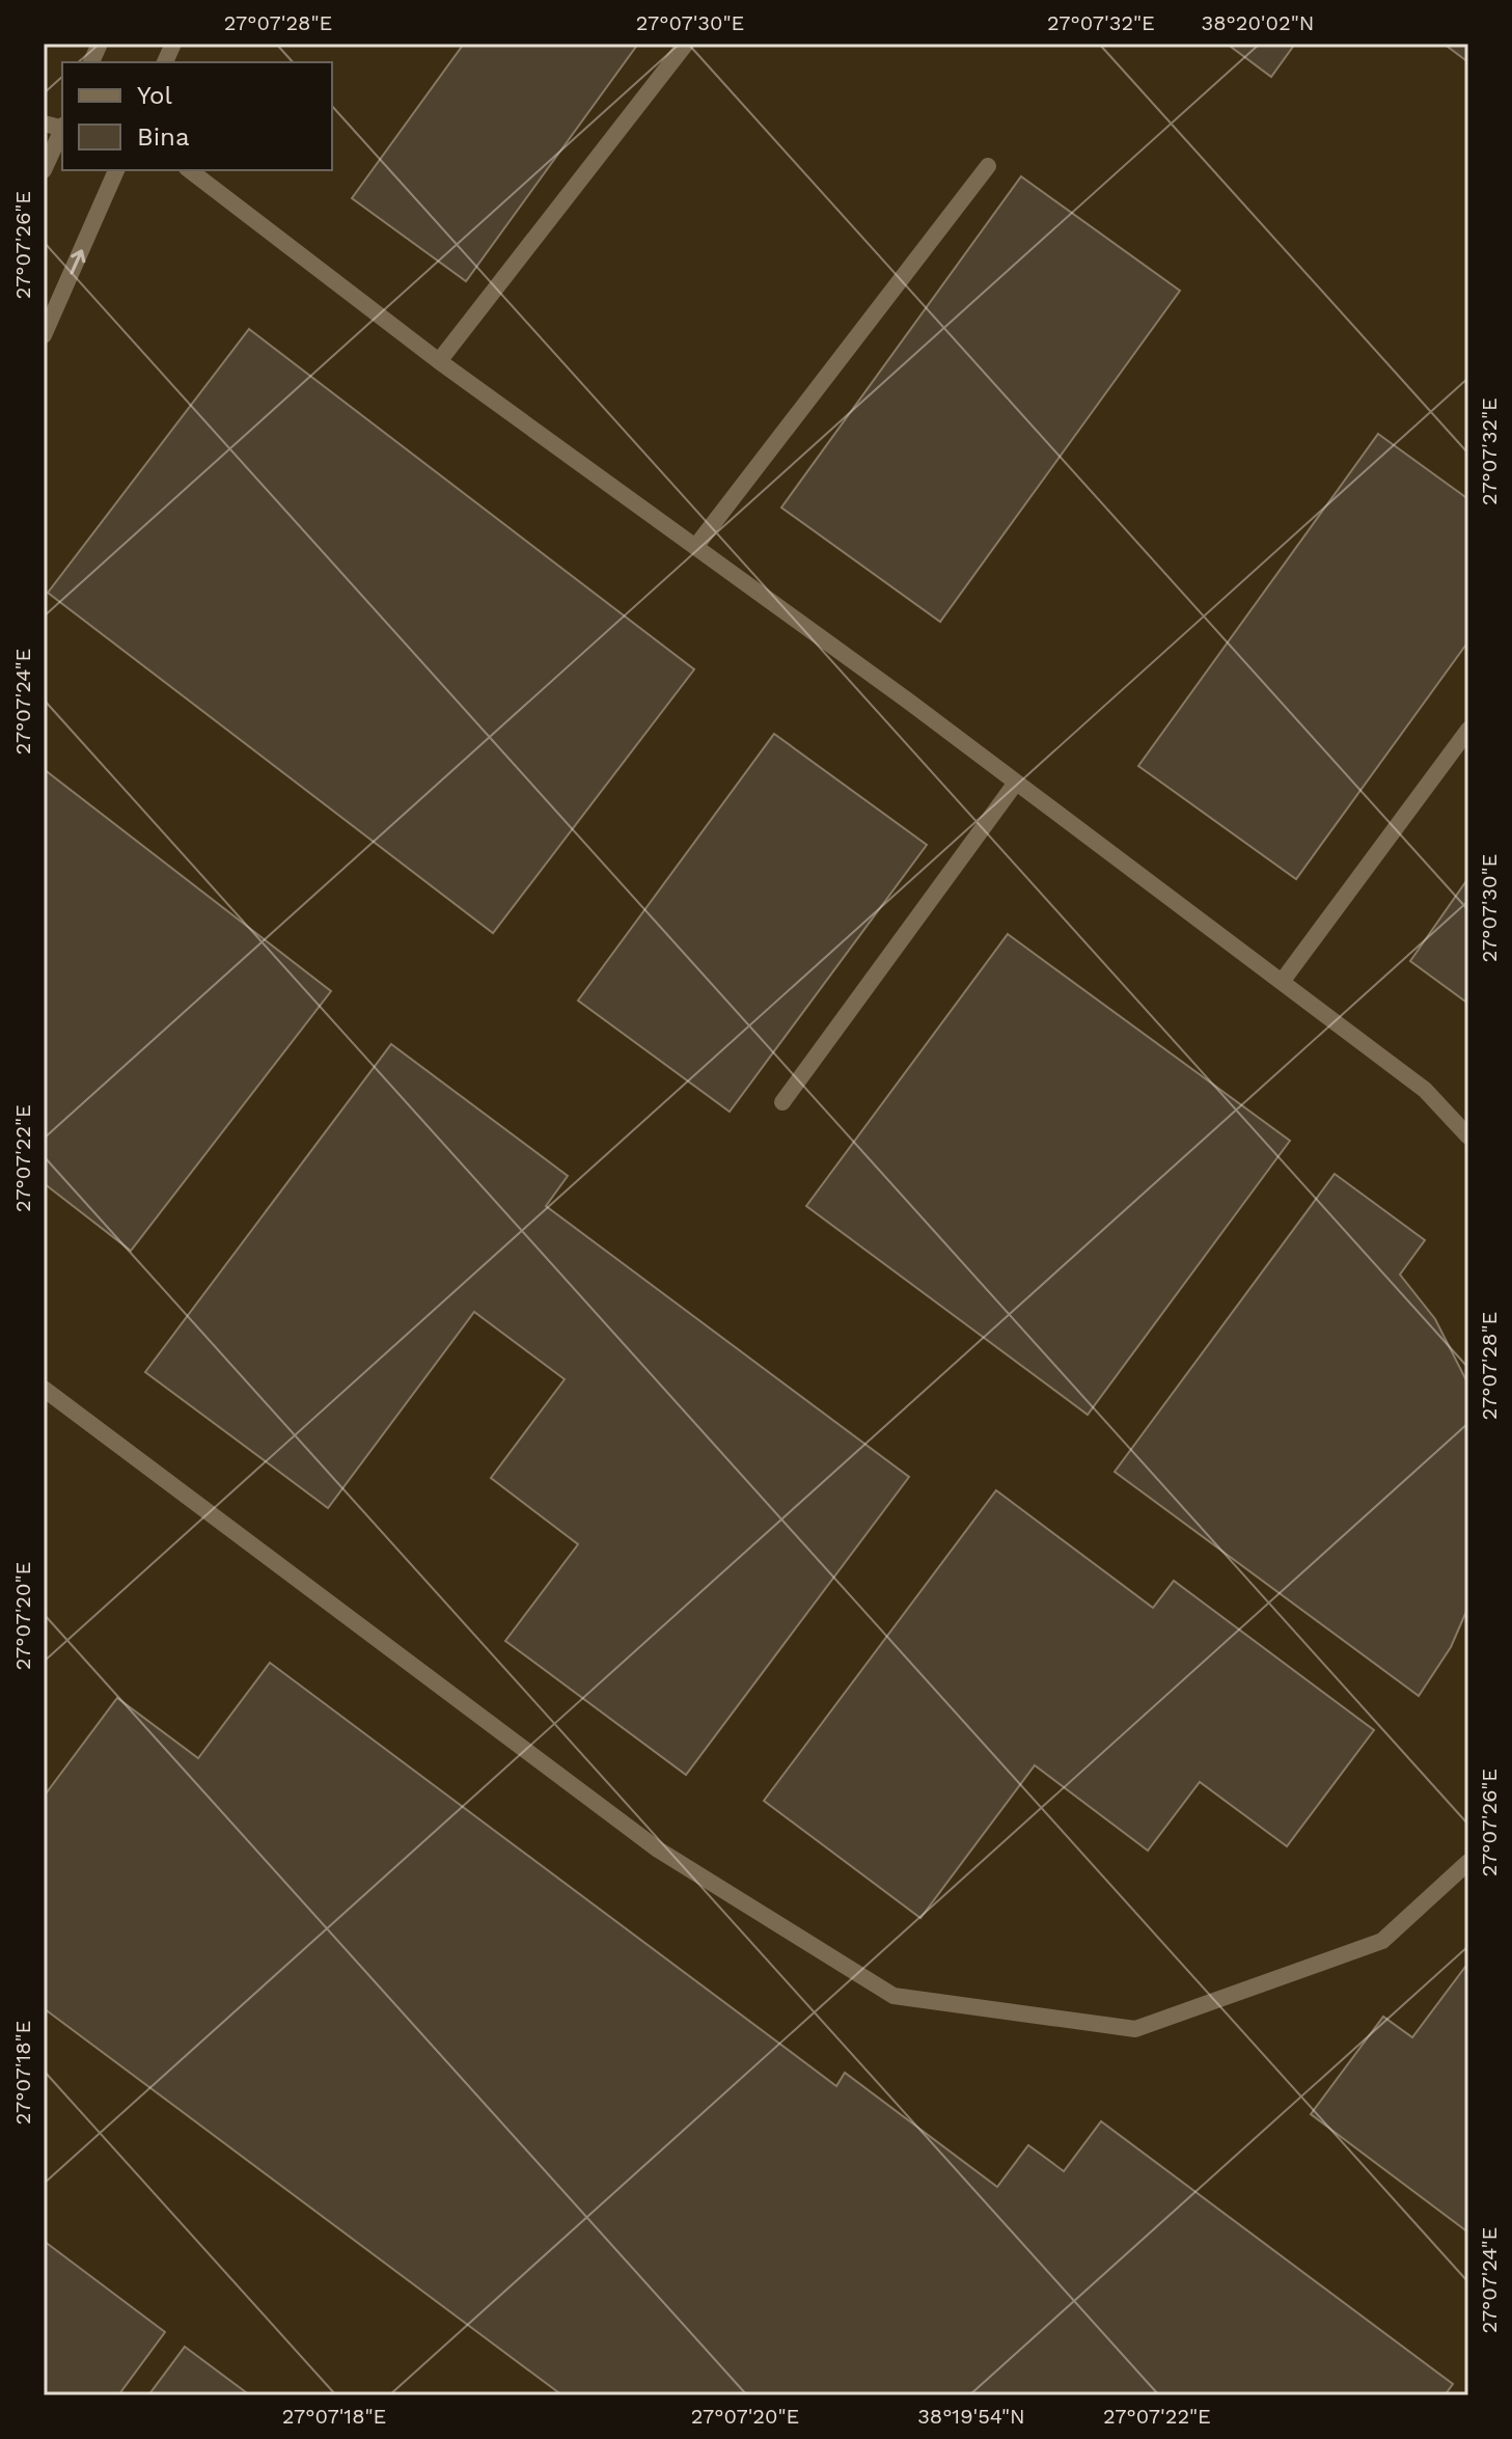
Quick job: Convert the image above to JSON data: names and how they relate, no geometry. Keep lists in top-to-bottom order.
{
  "legend": ["Yol", "Bina"],
  "coordinates": [
    "27°07'28\"E",
    "27°07'30\"E",
    "27°07'32\"E",
    "38°20'02\"N",
    "27°07'26\"E",
    "27°07'24\"E",
    "27°07'22\"E",
    "27°07'20\"E",
    "27°07'18\"E",
    "38°19'54\"N"
  ]
}
